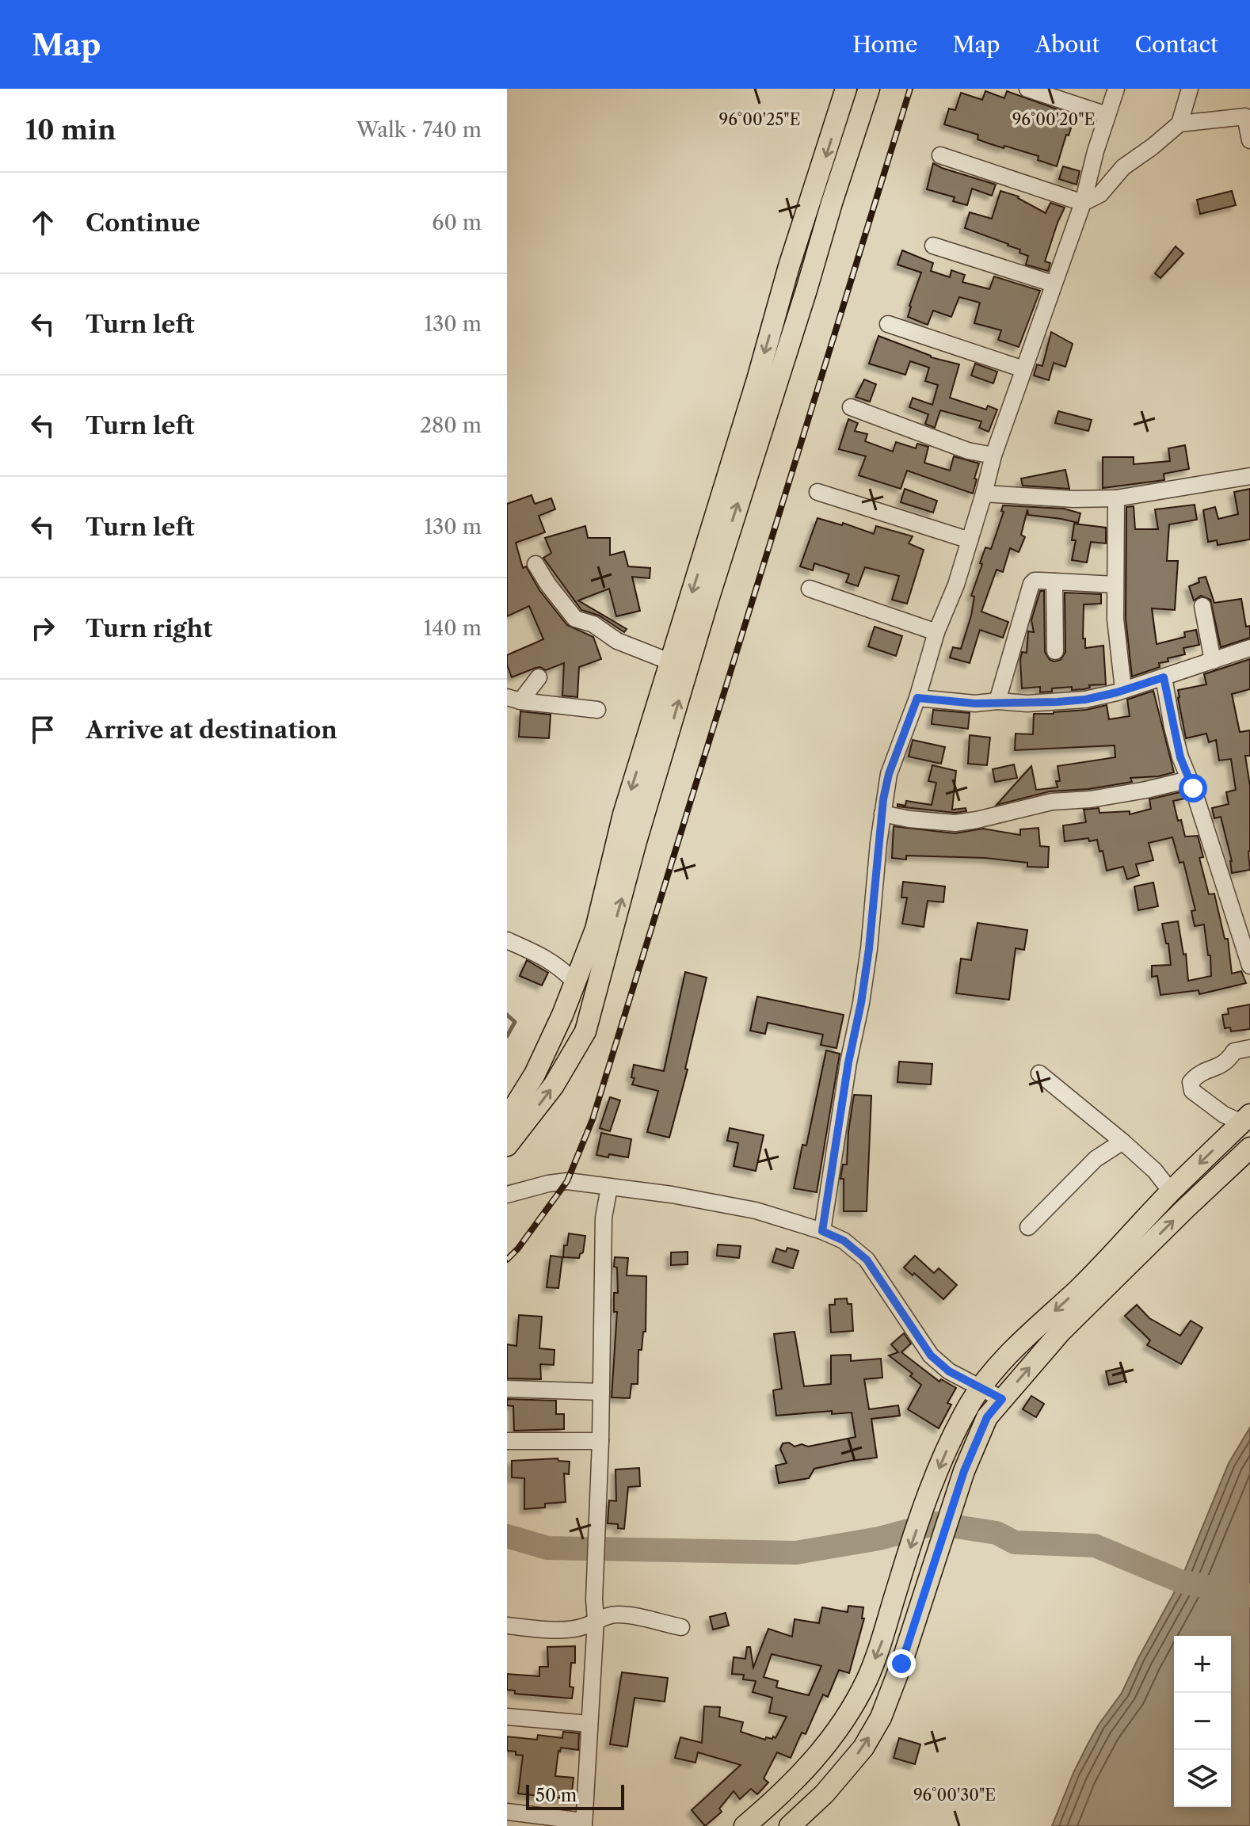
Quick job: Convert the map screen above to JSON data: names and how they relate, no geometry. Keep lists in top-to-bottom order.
{
  "scale_bar": "50 m",
  "page": {
    "header": "Map",
    "nav": [
      "Home",
      "Map",
      "About",
      "Contact"
    ],
    "heading": ["10 min", "Walk · 740 m"],
    "list": [
      ["Continue", "60 m"],
      ["Turn left", "130 m"],
      ["Turn left", "280 m"],
      ["Turn left", "130 m"],
      ["Turn right", "140 m"],
      "Arrive at destination"
    ],
    "map_buttons": ["+", "−"],
    "scale": "50 m"
  },
  "coordinates": ["96°00'25\"E", "96°00'20\"E", "96°00'30\"E"]
}
